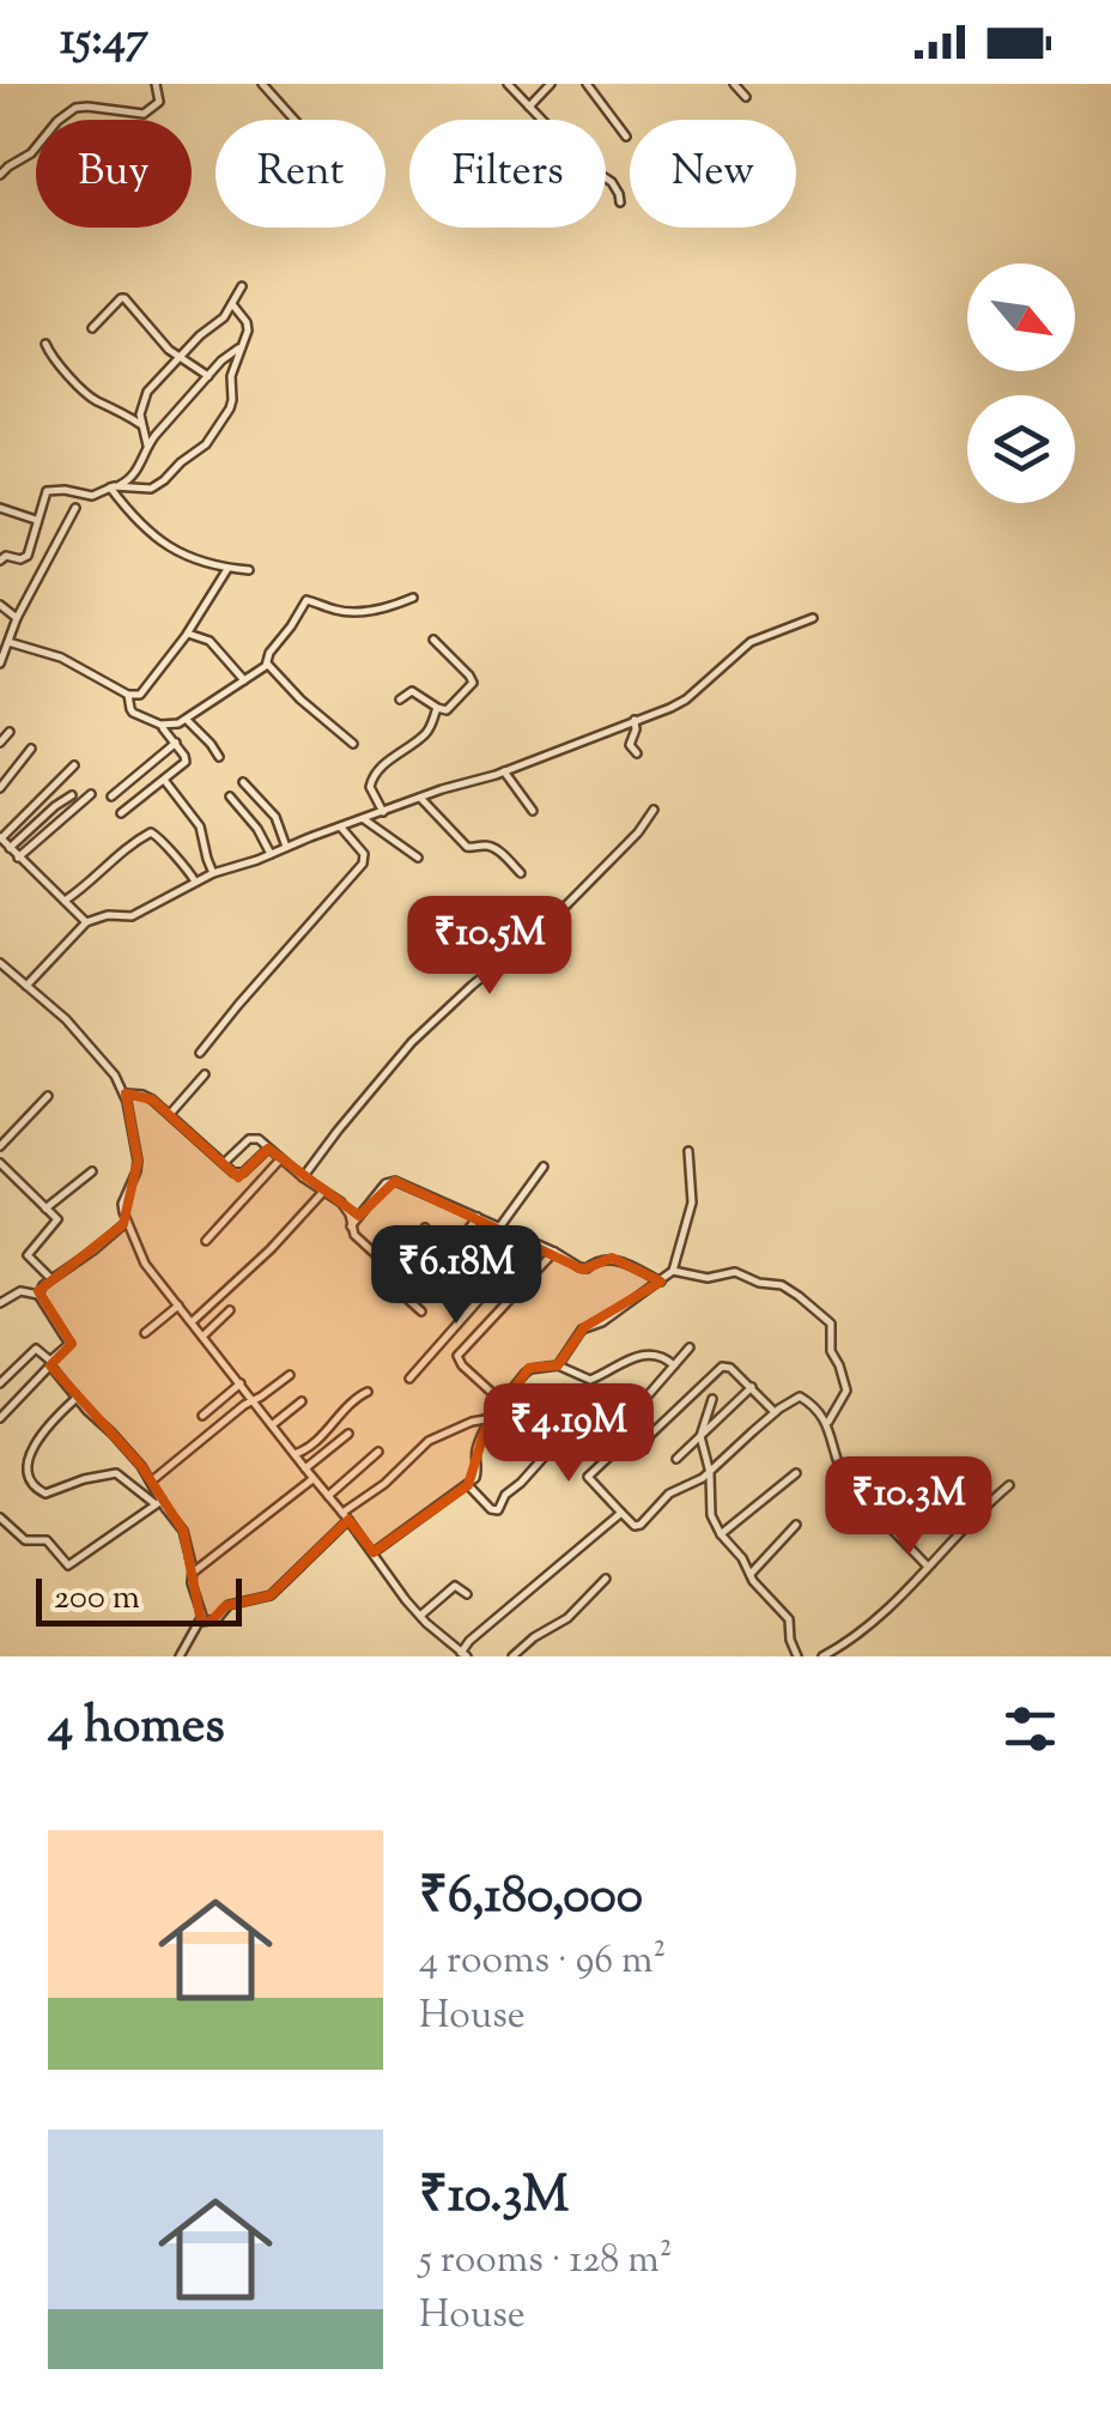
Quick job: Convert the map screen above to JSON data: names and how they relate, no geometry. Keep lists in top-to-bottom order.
{
  "scale_bar": "200 m",
  "north": "bottom right",
  "page": {
    "status": "15:47",
    "chip": [
      "Buy",
      "Rent",
      "Filters",
      "New"
    ],
    "price": [
      "₹10.5M",
      "₹6.18M",
      "₹4.19M",
      "₹10.3M"
    ],
    "scale": "200 m",
    "heading": "4 homes",
    "list": [
      {
        "name": "₹6,180,000",
        "note": "4 rooms · 96 m² · House"
      },
      {
        "name": "₹10.3M",
        "note": "5 rooms · 128 m² · House"
      }
    ]
  }
}
